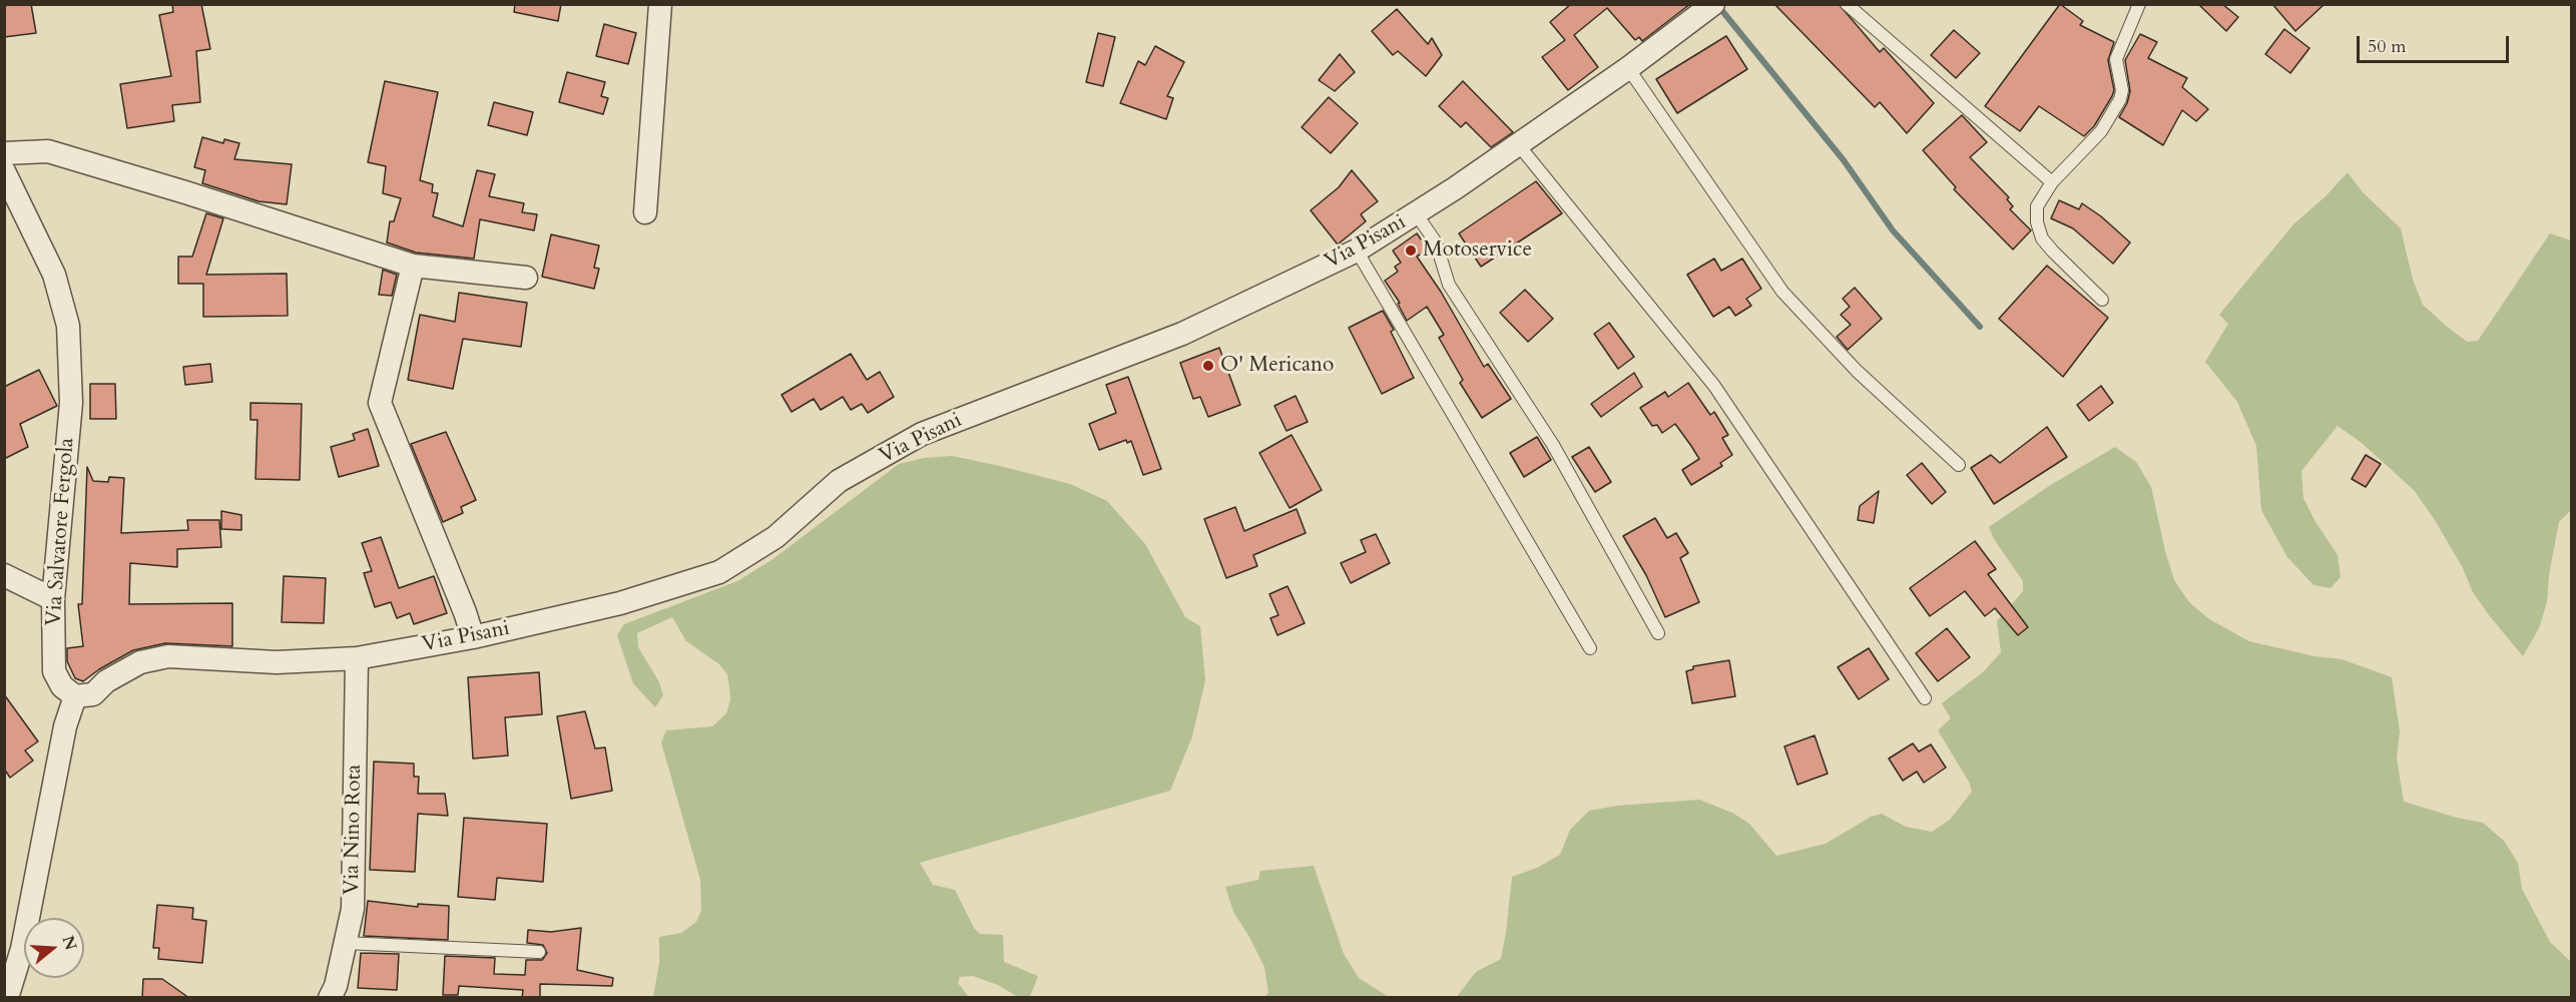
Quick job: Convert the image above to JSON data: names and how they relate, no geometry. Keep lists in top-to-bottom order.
{
  "streets": {
    "street": ["Via Pisani", "Via Salvatore Fergola", "Via Nino Rota"]
  },
  "crossings": [
    ["Via Pisani", "Via Salvatore Fergola"],
    ["Via Pisani", "Via Nino Rota"]
  ],
  "places": ["Motoservice", "O' Mericano"],
  "scale_bar": "50 m",
  "north": "right"
}
